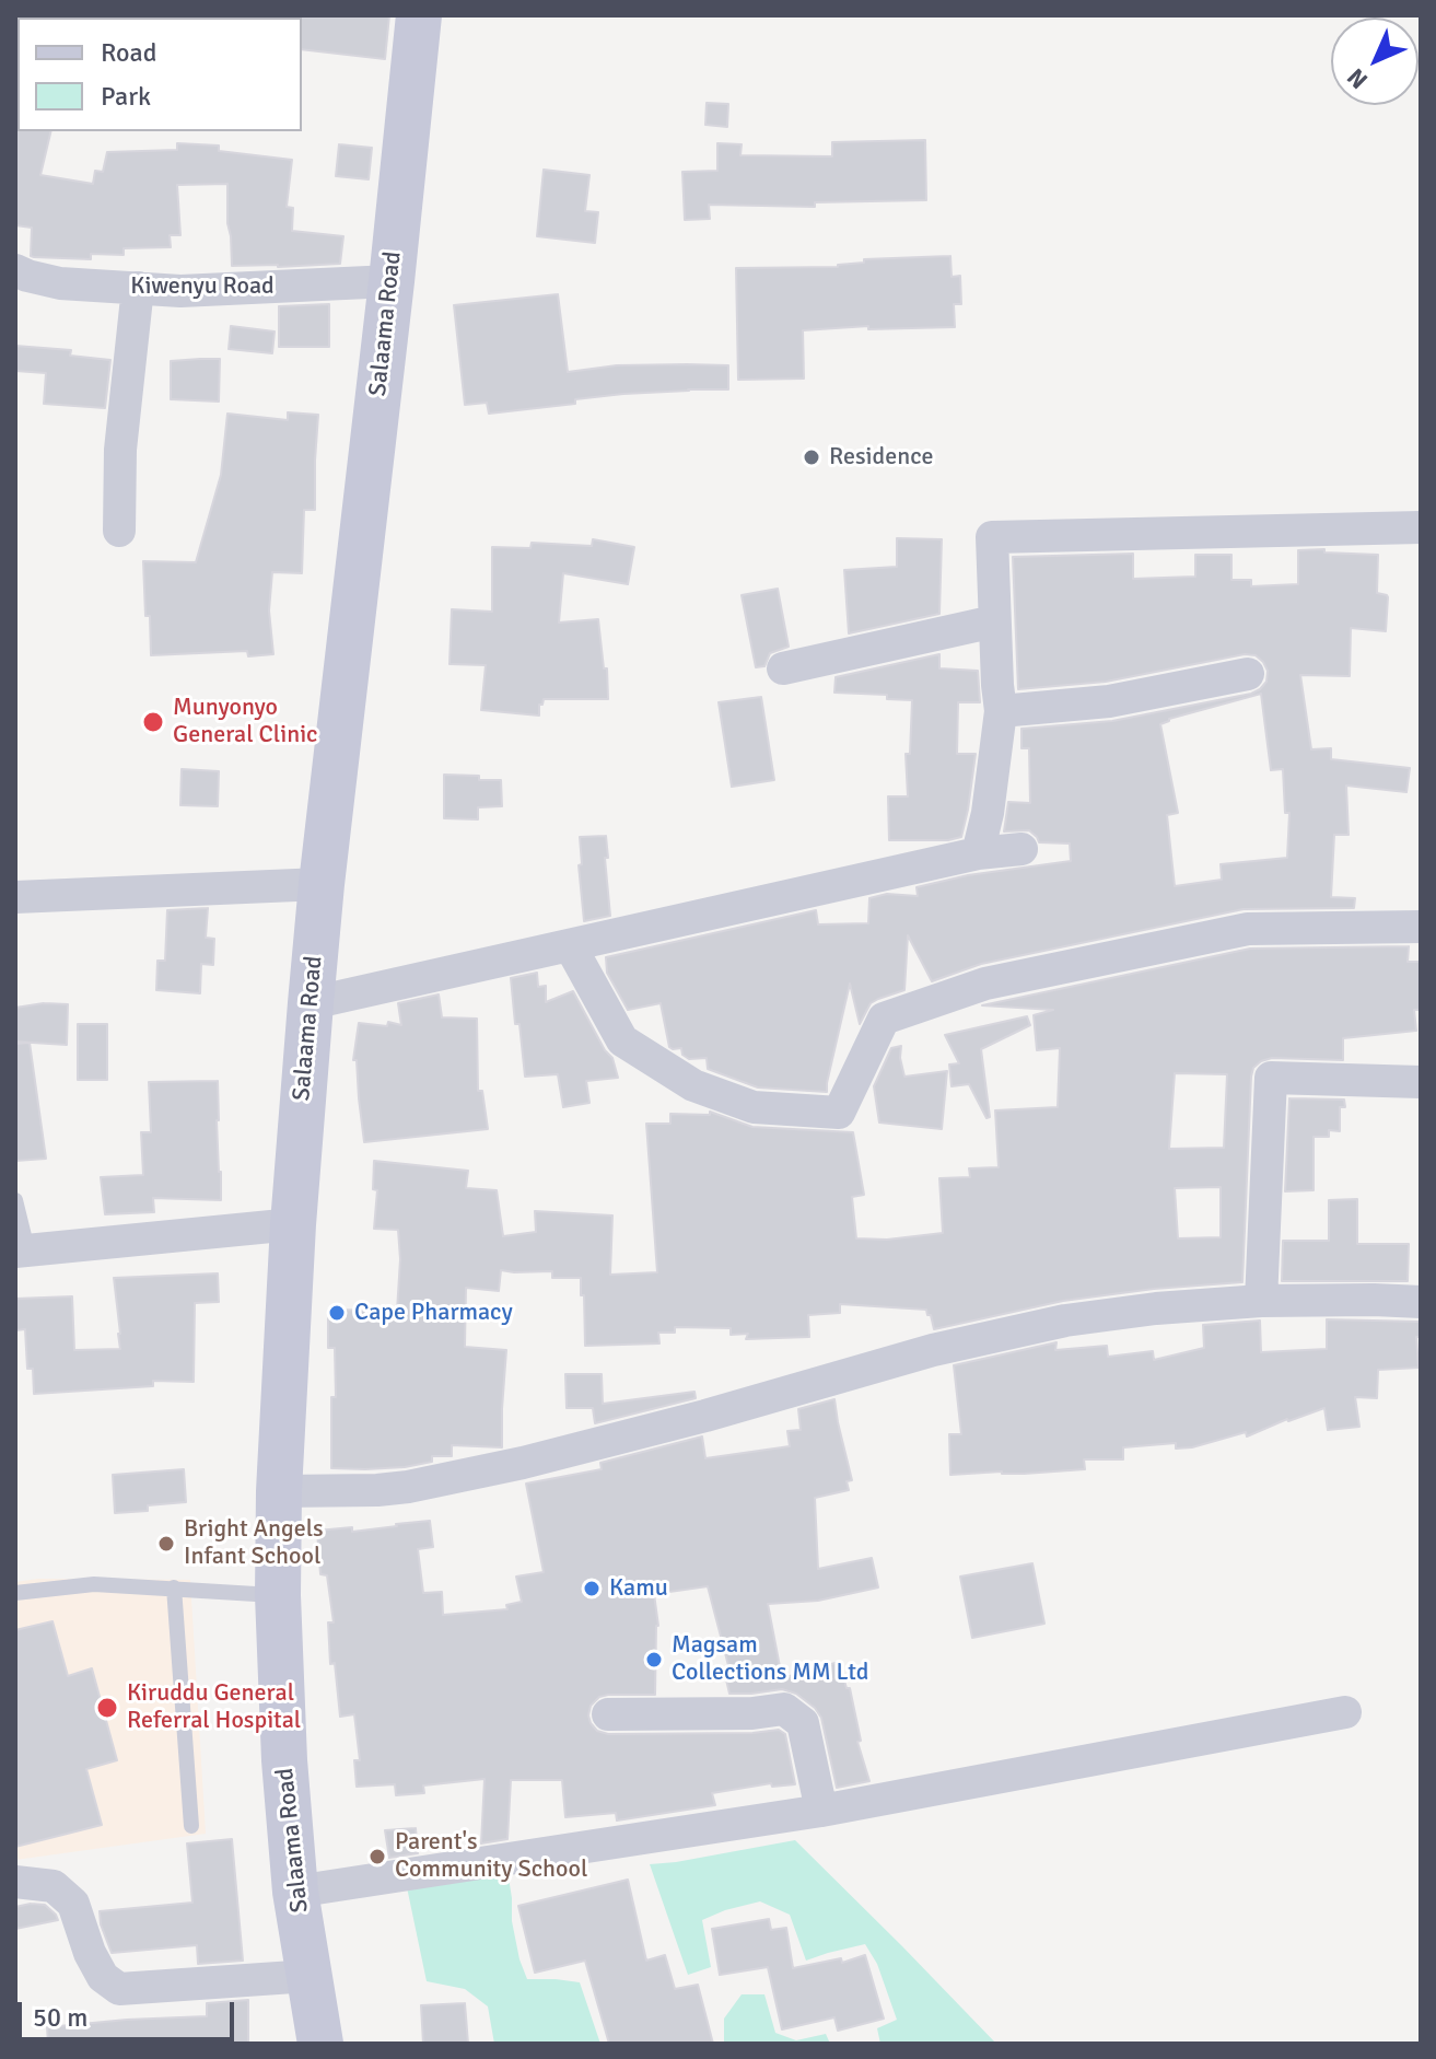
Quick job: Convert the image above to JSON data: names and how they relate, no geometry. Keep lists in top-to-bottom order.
{
  "streets": {
    "main road": ["Salaama Road"],
    "street": ["Kiwenyu Road"]
  },
  "crossings": [
    ["Kiwenyu Road", "Salaama Road"]
  ],
  "places": [
    "Residence",
    "Munyonyo General Clinic",
    "Cape Pharmacy",
    "Bright Angels Infant School",
    "Kamu",
    "Magsam Collections MM Ltd",
    "Kiruddu General Referral Hospital",
    "Parent's Community School"
  ],
  "legend": ["Road", "Park"],
  "scale_bar": "50 m",
  "north": "bottom left"
}
